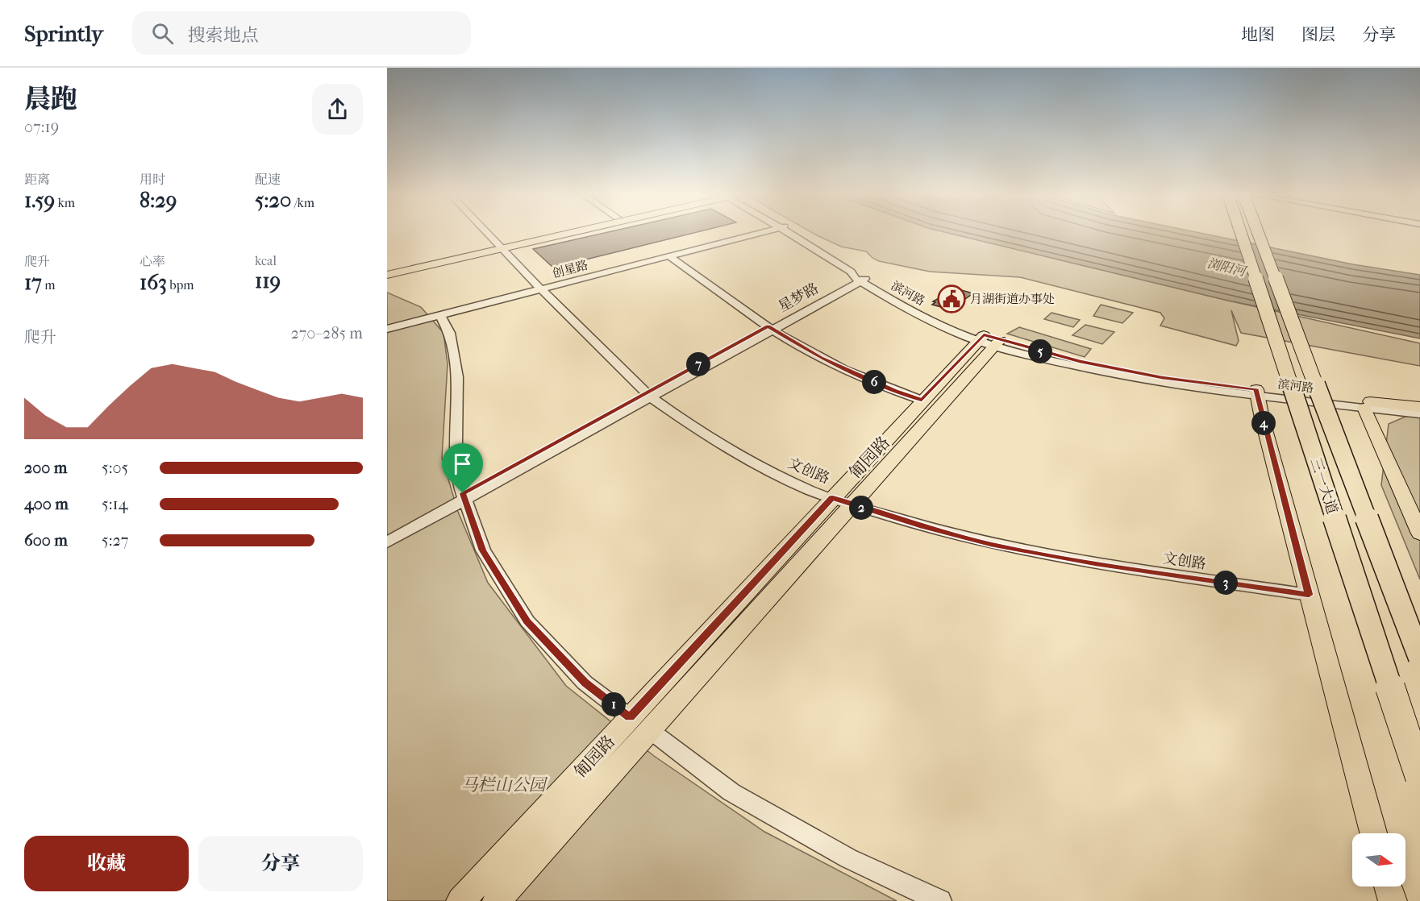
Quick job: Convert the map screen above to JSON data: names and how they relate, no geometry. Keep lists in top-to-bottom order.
{
  "streets": {
    "highway": ["三一大道"],
    "main road": ["匍园路"],
    "street": [
      "创星路",
      "滨河路",
      "星梦路",
      "文创路"
    ]
  },
  "crossings": [
    ["创星路", "文创路"],
    ["滨河路", "星梦路"],
    ["滨河路", "匍园路"],
    ["星梦路", "文创路"],
    ["匍园路", "文创路"]
  ],
  "water": ["浏阳河"],
  "parks": ["马栏山公园"],
  "places": {
    "public building": ["月湖街道办事处"]
  },
  "north": "right",
  "page": {
    "header": "Sprintly",
    "search": "搜索地点",
    "nav": ["地图", "图层", "分享"],
    "heading": ["晨跑", "07:19"],
    "stats": [
      ["距离", "1.59 km"],
      ["用时", "8:29"],
      ["配速", "5:20 /km"],
      ["爬升", "17 m"],
      ["心率", "163 bpm"],
      ["kcal", "119"]
    ],
    "chart": ["爬升", "270–285 m"],
    "pins": [
      "5",
      "7",
      "6",
      "4",
      "2",
      "3",
      "1"
    ],
    "list": [
      {
        "name": "200 m",
        "note": "5:05"
      },
      {
        "name": "400 m",
        "note": "5:14"
      },
      {
        "name": "600 m",
        "note": "5:27"
      }
    ],
    "buttons": ["收藏", "分享"]
  }
}
